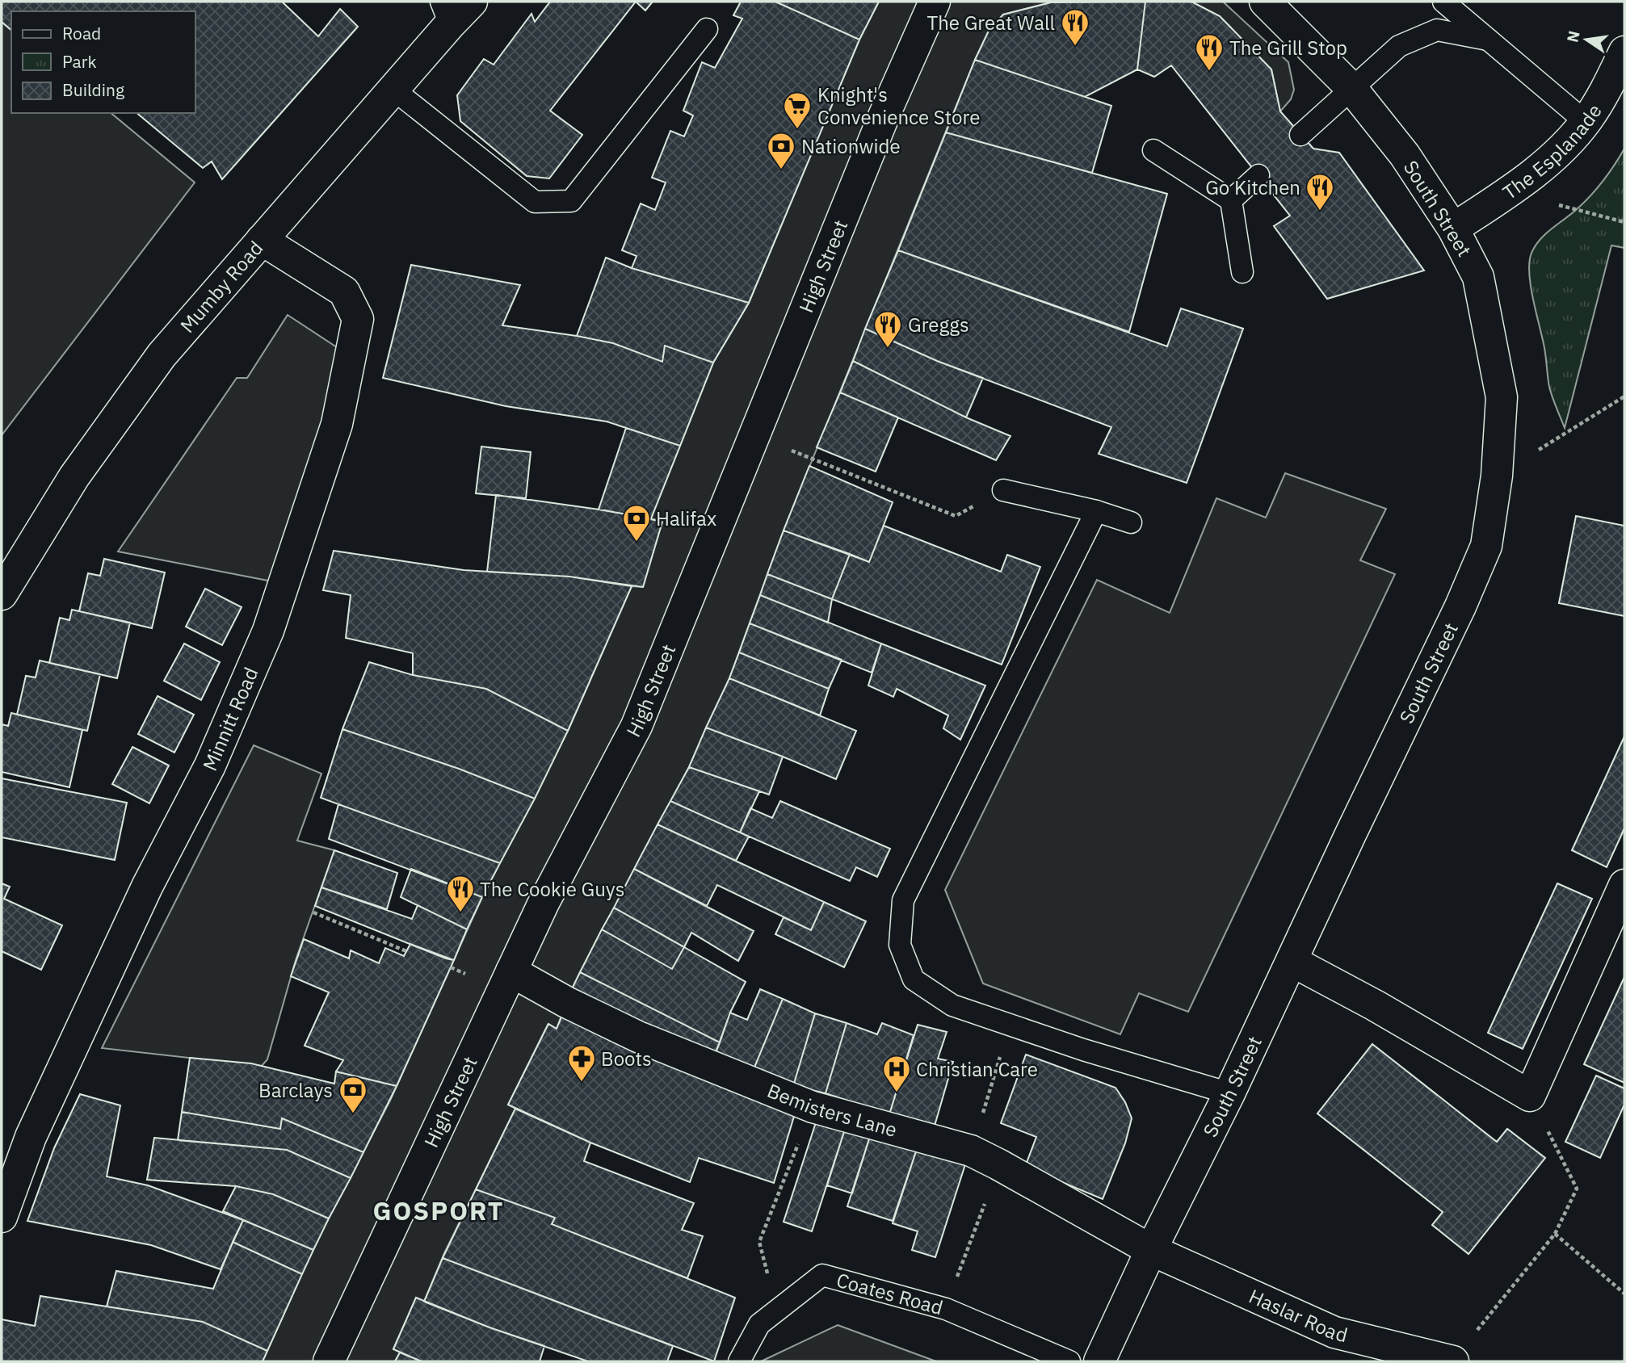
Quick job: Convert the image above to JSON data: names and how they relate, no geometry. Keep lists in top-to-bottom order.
{
  "streets": {
    "street": [
      "The Esplanade",
      "South Street",
      "High Street",
      "Mumby Road",
      "Minnitt Road",
      "Bemisters Lane",
      "Haslar Road"
    ],
    "lane": ["Coates Road"]
  },
  "crossings": [
    ["The Esplanade", "South Street"],
    ["South Street", "Bemisters Lane"],
    ["South Street", "Haslar Road"],
    ["High Street", "Bemisters Lane"],
    ["Mumby Road", "Minnitt Road"],
    ["Bemisters Lane", "Haslar Road"]
  ],
  "districts": ["GOSPORT"],
  "places": {
    "restaurant": [
      "The Great Wall",
      "The Grill Stop",
      "Go Kitchen",
      "Greggs",
      "The Cookie Guys"
    ],
    "supermarket": ["Knight's Convenience Store"],
    "bank": ["Nationwide", "Halifax", "Barclays"],
    "pharmacy": ["Boots"],
    "hospital": ["Christian Care"]
  },
  "legend": ["Road", "Park", "Building"],
  "north": "left"
}
